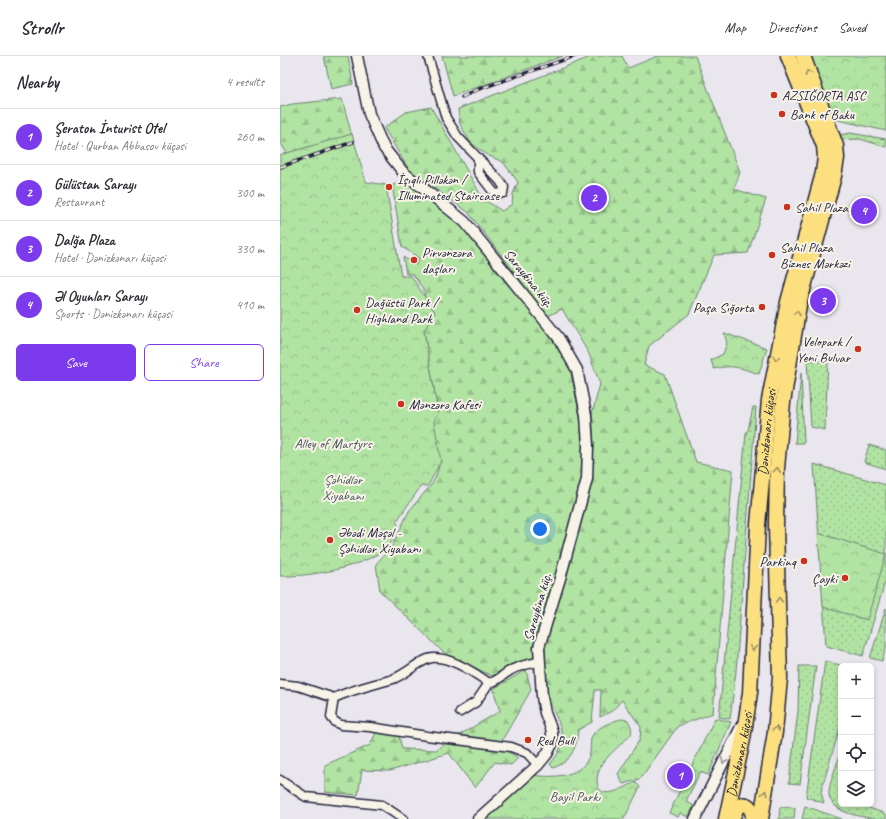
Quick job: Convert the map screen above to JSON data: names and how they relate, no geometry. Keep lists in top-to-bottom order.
{
  "streets": {
    "highway": ["Dənizkənarı küçəsi"],
    "street": ["Saraykina küç."]
  },
  "parks": ["Alley of Martyrs", "Şəhidlər Xiyabanı", "Bayil Parkı"],
  "places": [
    "AZSIĞORTA ASC",
    "Bank of Baku",
    "İşıqlı Pilləkən / Illuminated Staircase",
    "Sahil Plaza",
    "Sahil Plaza Biznes Mərkəzi",
    "Pirvənzəra daşları",
    "Paşa Sığorta",
    "Dağüstü Park / Highland Park",
    "Velopark / Yeni Bulvar",
    "Mənzərə Kafesi",
    "Əbədi Məşəl - Şəhidlər Xiyabanı",
    "Parkinq",
    "Çayki",
    "Red Bull"
  ],
  "page": {
    "header": "Strollr",
    "nav": ["Map", "Directions", "Saved"],
    "heading": ["Nearby", "4 results"],
    "list": [
      {
        "mark": "1",
        "name": "Şeraton İnturist Otel",
        "note": "Hotel · Qurban Abbasov küçəsi",
        "value": "260 m"
      },
      {
        "mark": "2",
        "name": "Gülüstan Sarayı",
        "note": "Restaurant",
        "value": "300 m"
      },
      {
        "mark": "3",
        "name": "Dalğa Plaza",
        "note": "Hotel · Dənizkənarı küçəsi",
        "value": "330 m"
      },
      {
        "mark": "4",
        "name": "Əl Oyunları Sarayı",
        "note": "Sports · Dənizkənarı küçəsi",
        "value": "410 m"
      }
    ],
    "pins": [
      "2",
      "4",
      "3",
      "1"
    ],
    "buttons": ["Save", "Share"],
    "map_buttons": ["+", "−"]
  }
}
